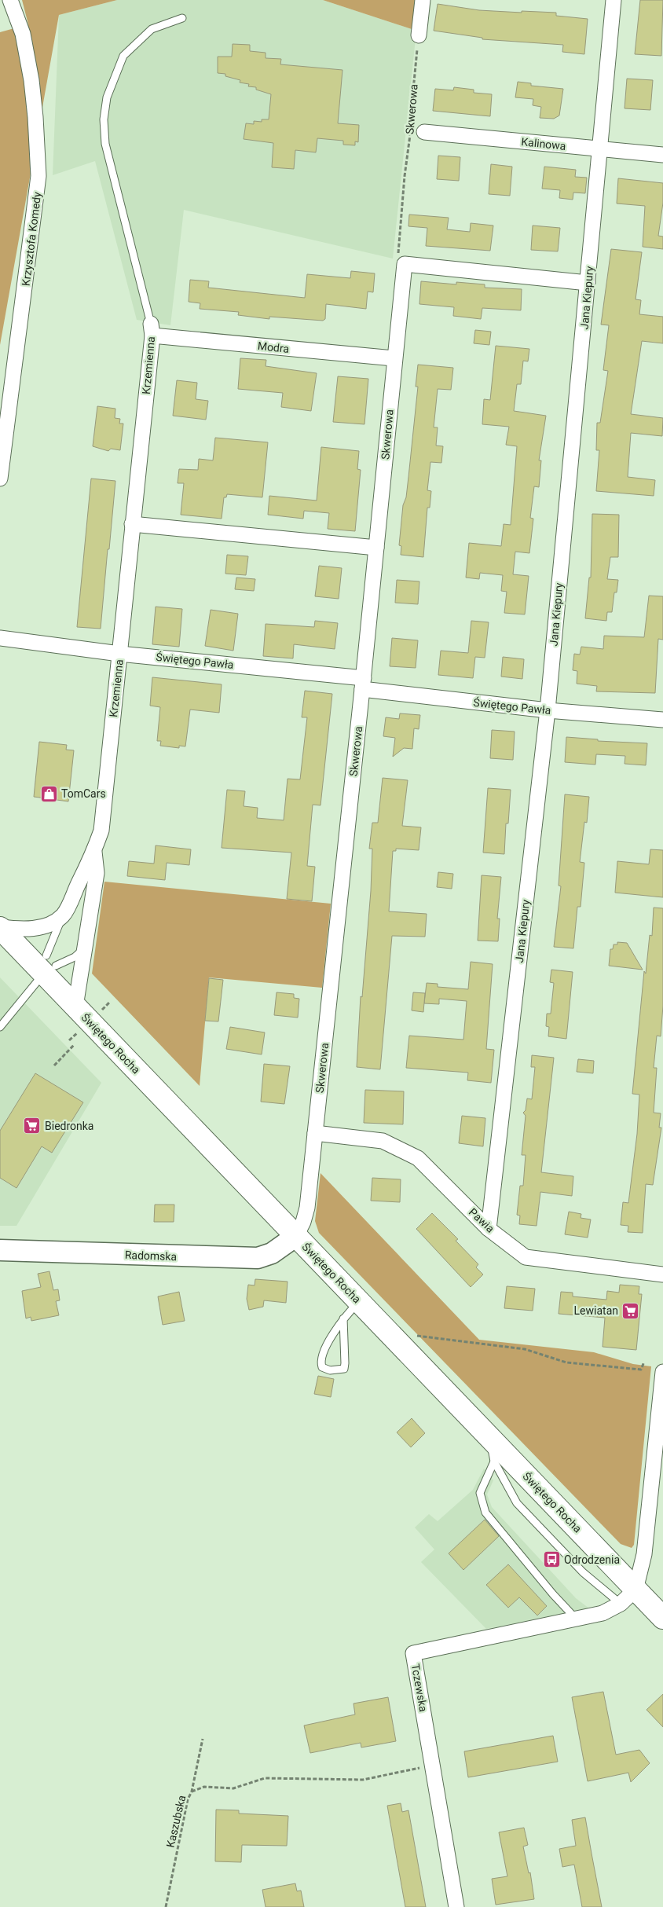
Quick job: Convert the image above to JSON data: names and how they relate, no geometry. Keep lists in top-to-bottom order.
{
  "streets": {
    "main road": ["Świętego Rocha"],
    "street": [
      "Skwerowa",
      "Kalinowa",
      "Krzysztofa Komedy",
      "Jana Kiepury",
      "Modra",
      "Krzemienna",
      "Świętego Pawła",
      "Pawia",
      "Radomska",
      "Tczewska"
    ],
    "path": ["Kaszubska"]
  },
  "crossings": [
    ["Skwerowa", "Kalinowa"],
    ["Skwerowa", "Modra"],
    ["Skwerowa", "Świętego Pawła"],
    ["Skwerowa", "Świętego Rocha"],
    ["Skwerowa", "Pawia"],
    ["Skwerowa", "Radomska"],
    ["Kalinowa", "Jana Kiepury"],
    ["Jana Kiepury", "Świętego Pawła"],
    ["Jana Kiepury", "Pawia"],
    ["Modra", "Krzemienna"],
    ["Krzemienna", "Świętego Pawła"],
    ["Krzemienna", "Świętego Rocha"],
    ["Świętego Rocha", "Radomska"],
    ["Świętego Rocha", "Tczewska"]
  ],
  "places": {
    "shop": ["TomCars"],
    "supermarket": ["Biedronka", "Lewiatan"],
    "bus stop": ["Odrodzenia"]
  }
}
